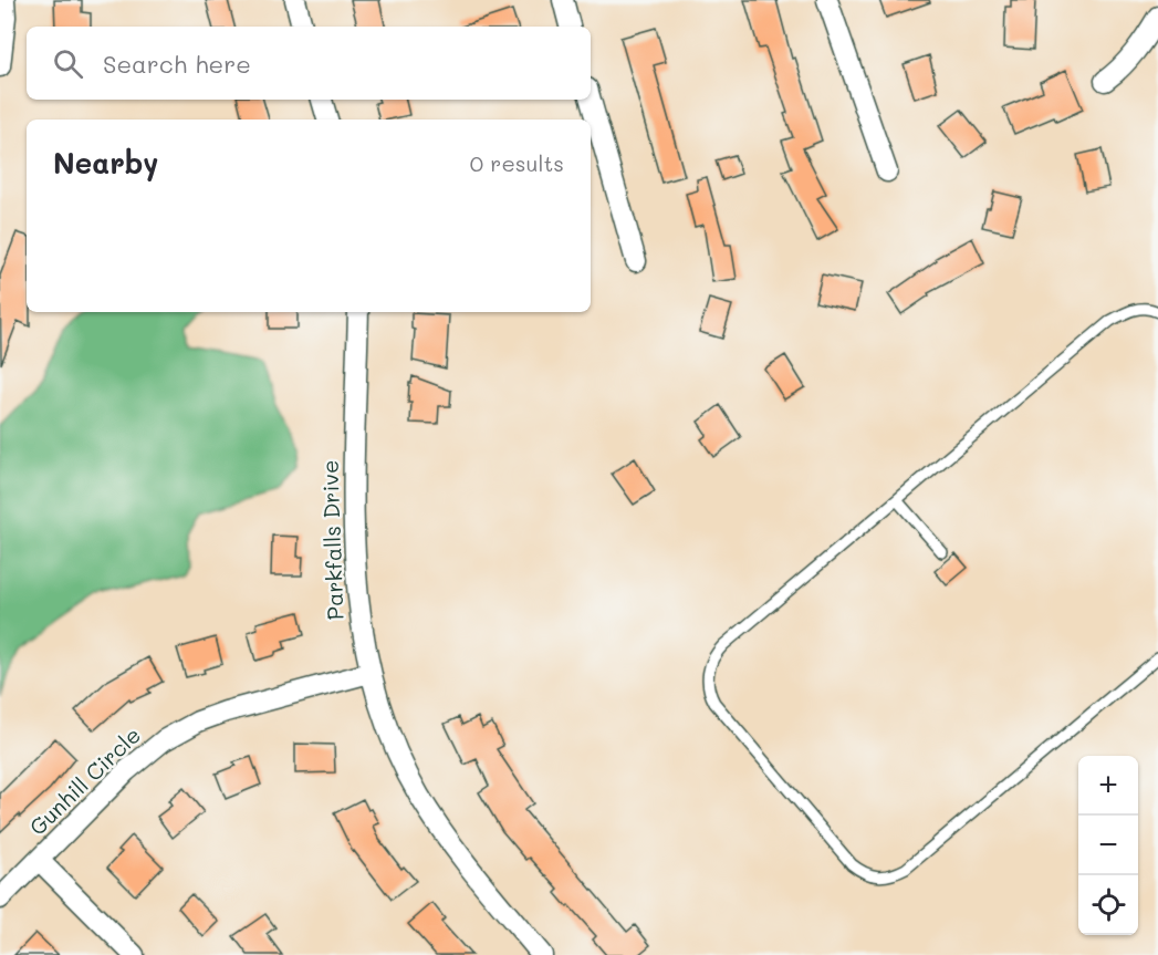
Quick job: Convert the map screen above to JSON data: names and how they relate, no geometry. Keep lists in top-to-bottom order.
{
  "streets": {
    "street": ["Parkfalls Drive", "Gunhill Circle"]
  },
  "crossings": [
    ["Parkfalls Drive", "Gunhill Circle"]
  ],
  "page": {
    "search": "Search here",
    "heading": ["Nearby", "0 results"],
    "map_buttons": ["+", "−"]
  }
}
